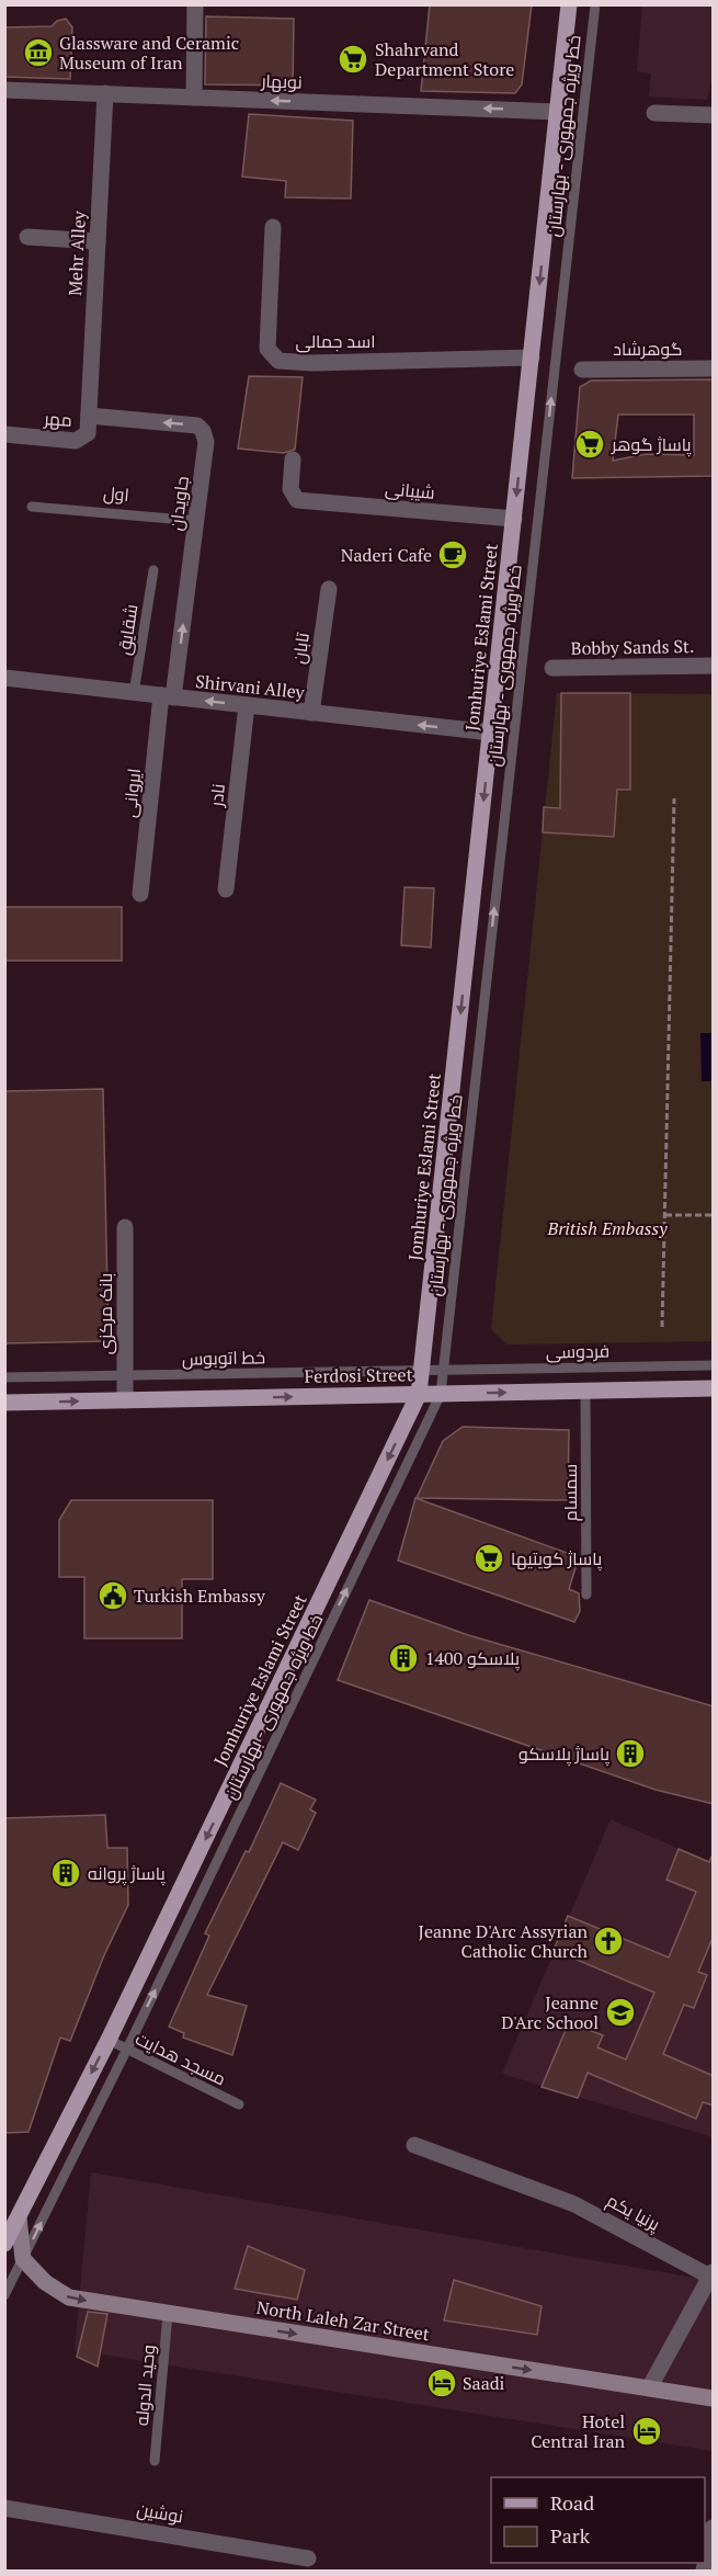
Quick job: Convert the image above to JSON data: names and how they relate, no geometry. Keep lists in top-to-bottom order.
{
  "streets": {
    "main road": ["Jomhuriye Eslami Street", "Ferdosi Street", "North Laleh Zar Street"],
    "street": [
      "نوبهار",
      "Mehr Alley",
      "اسد جمالی",
      "گوهرشاد",
      "مهر",
      "شیبانی",
      "جاویدان",
      "Bobby Sands St.",
      "تابان",
      "Shirvani Alley",
      "ایروانی",
      "نادر",
      "بانک مرکزی",
      "پرنیا یکم",
      "نوشین"
    ],
    "lane": [
      "خط ویژه جمهوری - بهارستان",
      "اول",
      "شقایق",
      "فردوسی",
      "خط اتوبوس",
      "سمسام",
      "مسجد هدایت",
      "وحید الدوله"
    ]
  },
  "crossings": [
    ["نوبهار", "Mehr Alley"],
    ["نوبهار", "Jomhuriye Eslami Street"],
    ["خط ویژه جمهوری - بهارستان", "فردوسی"],
    ["خط ویژه جمهوری - بهارستان", "خط اتوبوس"],
    ["خط ویژه جمهوری - بهارستان", "Ferdosi Street"],
    ["خط ویژه جمهوری - بهارستان", "مسجد هدایت"],
    ["خط ویژه جمهوری - بهارستان", "North Laleh Zar Street"],
    ["Mehr Alley", "مهر"],
    ["Mehr Alley", "جاویدان"],
    ["اسد جمالی", "Jomhuriye Eslami Street"],
    ["مهر", "جاویدان"],
    ["شیبانی", "Jomhuriye Eslami Street"],
    ["اول", "جاویدان"],
    ["جاویدان", "Shirvani Alley"],
    ["جاویدان", "ایروانی"],
    ["شقایق", "Shirvani Alley"],
    ["Jomhuriye Eslami Street", "Shirvani Alley"],
    ["Jomhuriye Eslami Street", "خط اتوبوس"],
    ["Jomhuriye Eslami Street", "Ferdosi Street"],
    ["Jomhuriye Eslami Street", "مسجد هدایت"],
    ["تابان", "Shirvani Alley"],
    ["Shirvani Alley", "ایروانی"],
    ["Shirvani Alley", "نادر"],
    ["بانک مرکزی", "خط اتوبوس"],
    ["بانک مرکزی", "Ferdosi Street"],
    ["فردوسی", "خط اتوبوس"],
    ["Ferdosi Street", "سمسام"],
    ["پرنیا یکم", "North Laleh Zar Street"],
    ["North Laleh Zar Street", "وحید الدوله"]
  ],
  "one_way": [
    "نوبهار",
    "خط ویژه جمهوری - بهارستان",
    "Jomhuriye Eslami Street",
    "Shirvani Alley",
    "Ferdosi Street",
    "North Laleh Zar Street"
  ],
  "parks": ["British Embassy"],
  "places": {
    "museum": ["Glassware and Ceramic Museum of Iran"],
    "supermarket": ["Shahrvand Department Store", "پاساژ گوهر", "پاساژ کویتیها"],
    "cafe": ["Naderi Cafe"],
    "public building": ["Turkish Embassy"],
    "building": ["پلاسکو 1400", "پاساژ پلاسکو", "پاساژ پروانه"],
    "church": ["Jeanne D'Arc Assyrian Catholic Church"],
    "school or university": ["Jeanne D'Arc School"],
    "hotel": ["Saadi", "Hotel Central Iran"]
  },
  "legend": ["Road", "Park"]
}
